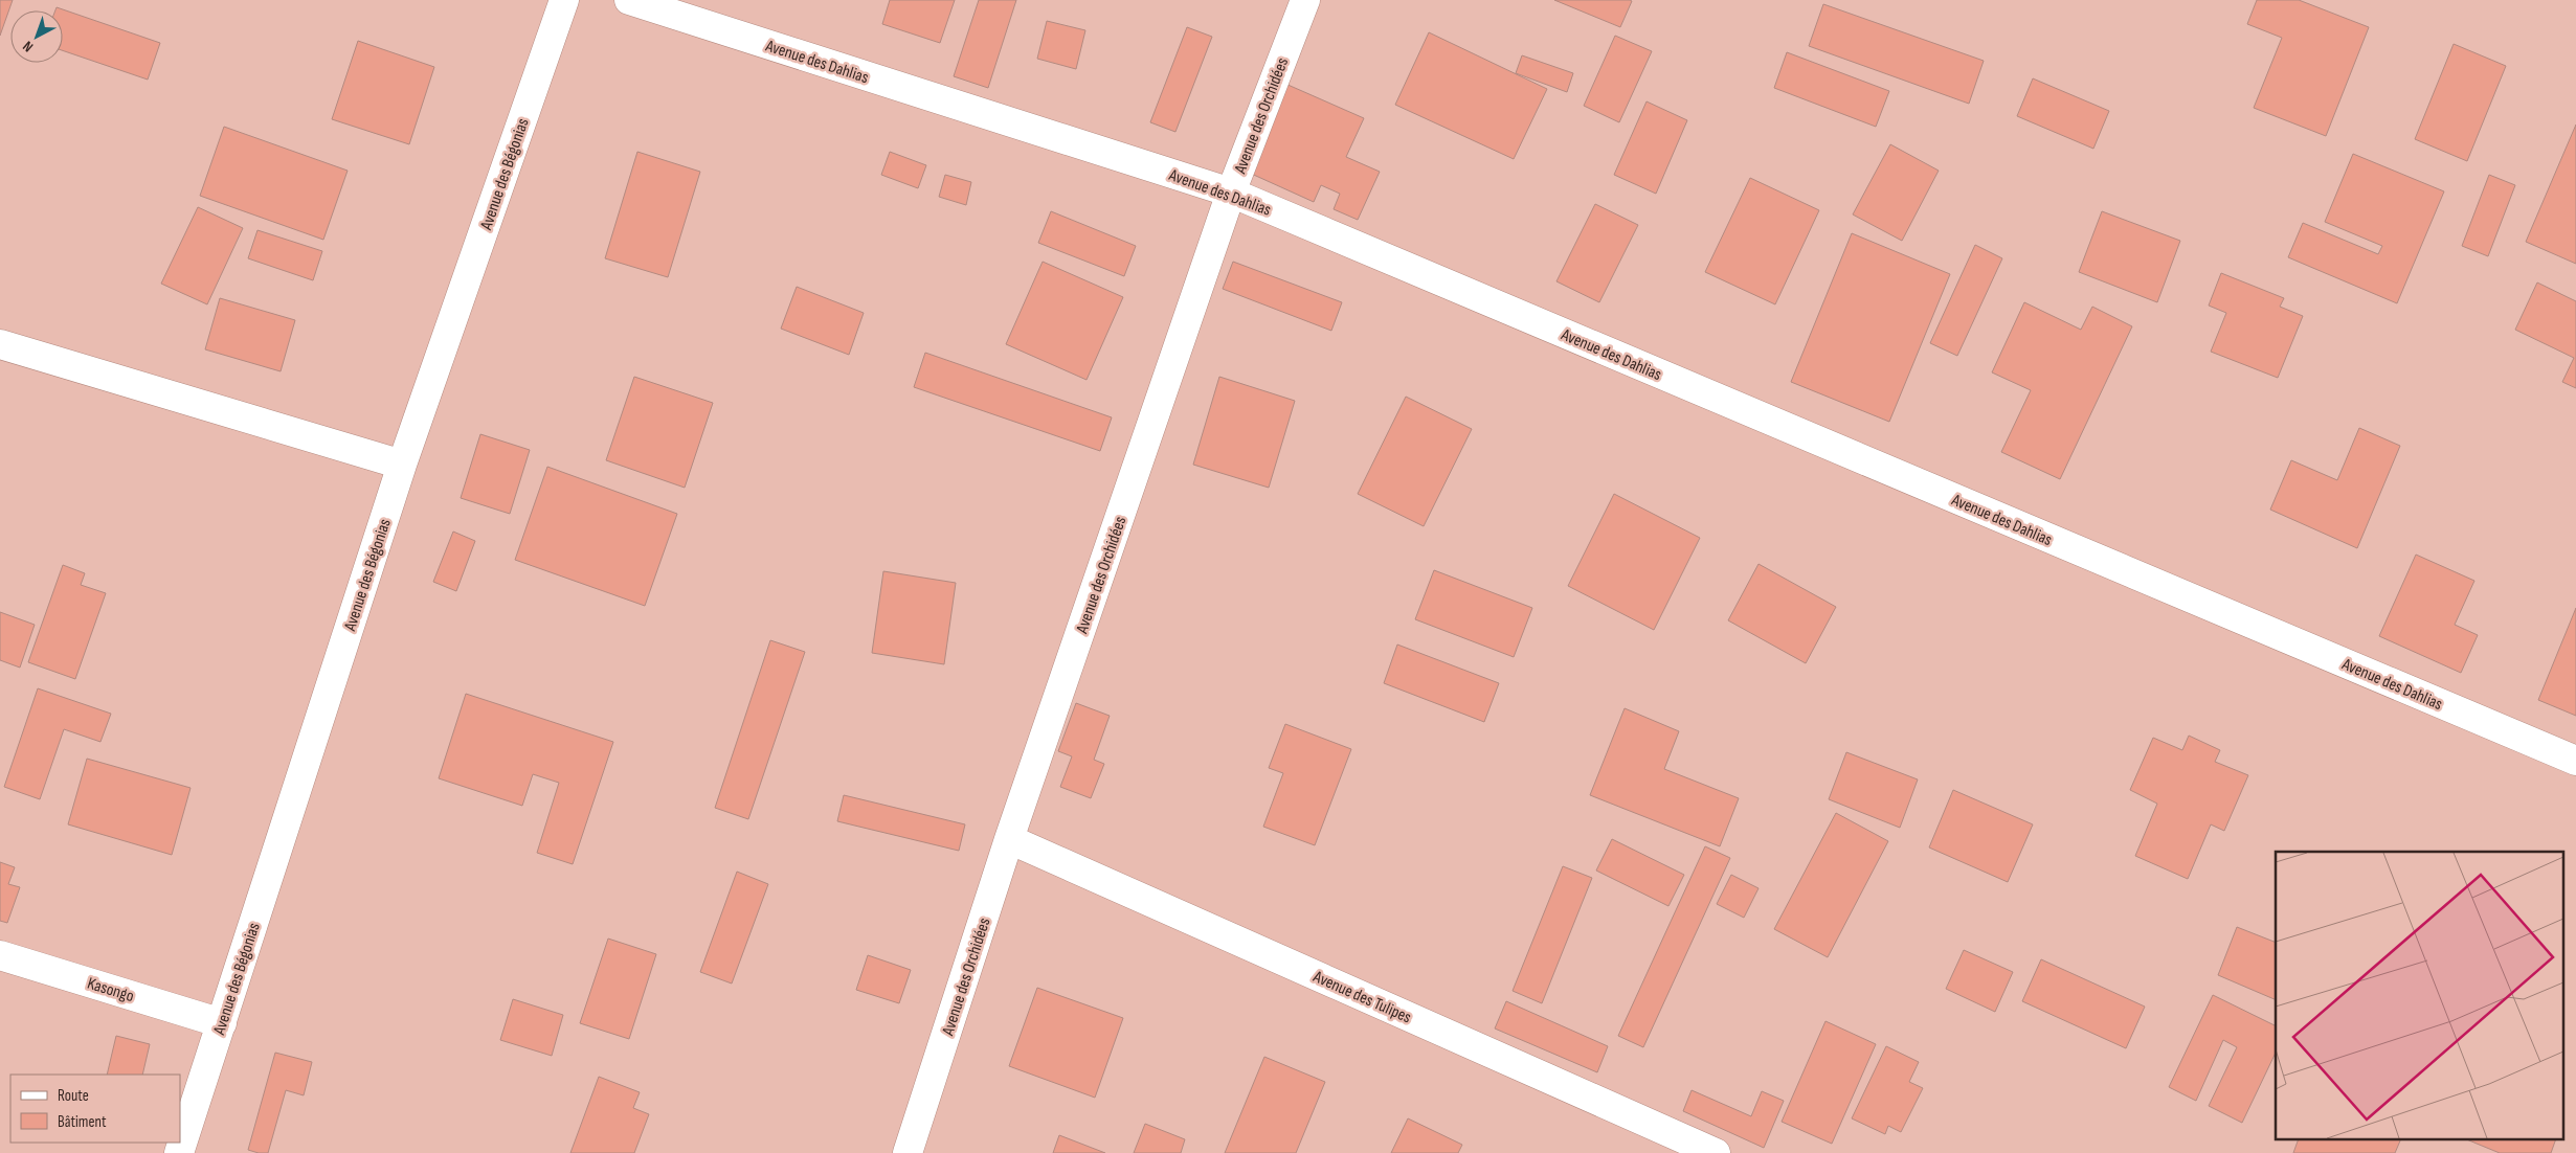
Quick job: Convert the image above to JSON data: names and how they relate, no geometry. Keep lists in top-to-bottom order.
{
  "streets": {
    "street": [
      "Avenue des Dahlias",
      "Avenue des Orchidées",
      "Avenue des Bégonias",
      "Kasongo",
      "Avenue des Tulipes"
    ]
  },
  "crossings": [
    ["Avenue des Dahlias", "Avenue des Orchidées"],
    ["Avenue des Orchidées", "Avenue des Tulipes"],
    ["Avenue des Bégonias", "Kasongo"]
  ],
  "legend": ["Route", "Bâtiment"],
  "north": "bottom left"
}
